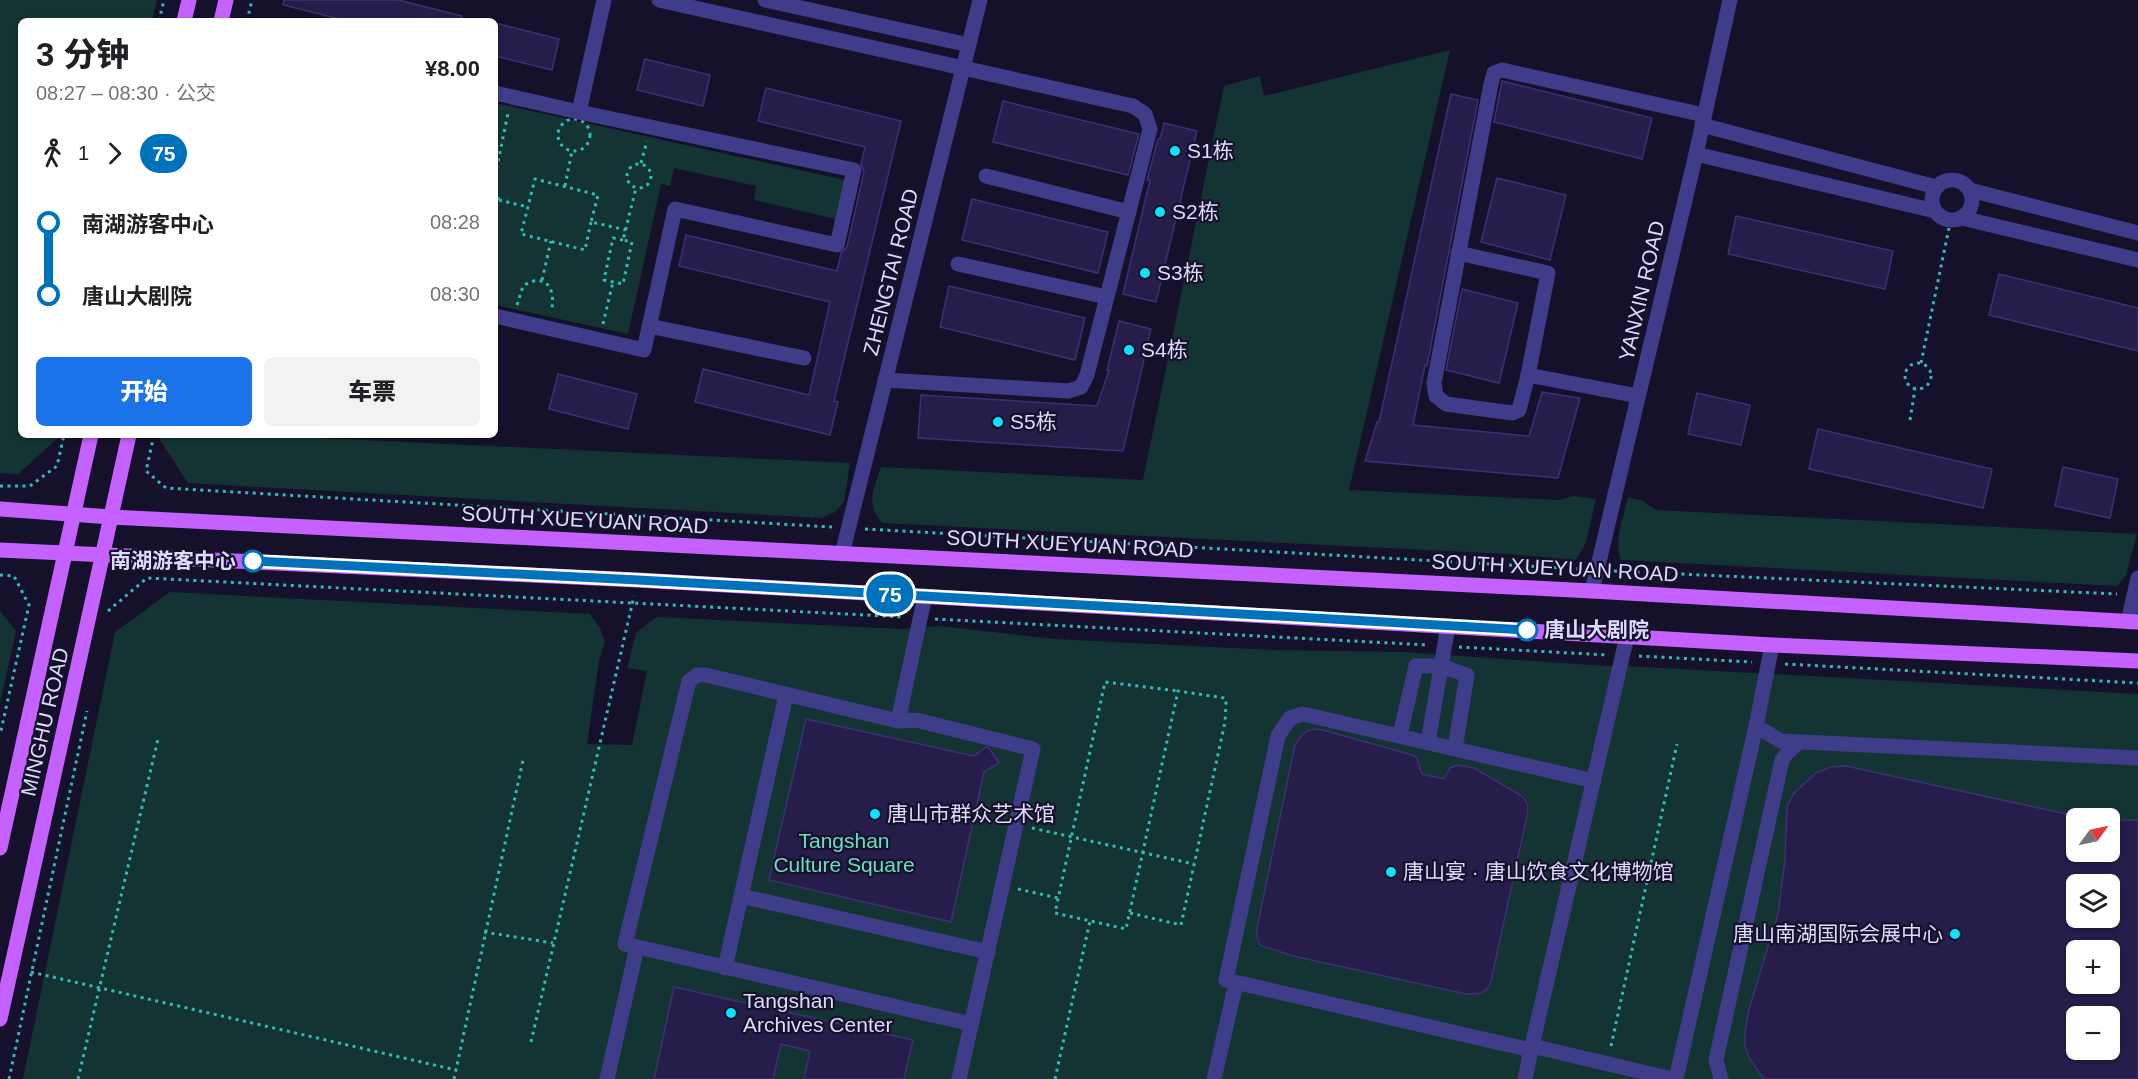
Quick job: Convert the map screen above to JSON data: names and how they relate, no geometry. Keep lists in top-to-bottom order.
{
  "streets": {
    "main road": ["SOUTH XUEYUAN ROAD", "MINGHU ROAD"],
    "street": ["ZHENGTAI ROAD", "YANXIN ROAD"]
  },
  "crossings": [
    ["ZHENGTAI ROAD", "SOUTH XUEYUAN ROAD"],
    ["YANXIN ROAD", "SOUTH XUEYUAN ROAD"],
    ["SOUTH XUEYUAN ROAD", "MINGHU ROAD"]
  ],
  "parks": ["Tangshan Culture Square"],
  "places": [
    "S1栋",
    "S2栋",
    "S3栋",
    "S4栋",
    "S5栋",
    "南湖游客中心",
    "唐山大剧院",
    "唐山市群众艺术馆",
    "唐山宴 · 唐山饮食文化博物馆",
    "唐山南湖国际会展中心",
    "Tangshan Archives Center"
  ],
  "lines": ["bus line 75"],
  "north": "top right",
  "page": {
    "on_map": "75",
    "heading": ["3 分钟", "08:27 – 08:30 · 公交", "¥8.00"],
    "legs": ["1", "75"],
    "list": [
      {
        "name": "南湖游客中心",
        "value": "08:28"
      },
      {
        "name": "唐山大剧院",
        "value": "08:30"
      }
    ],
    "buttons": ["开始", "车票"],
    "map_buttons": ["+", "−"]
  }
}
